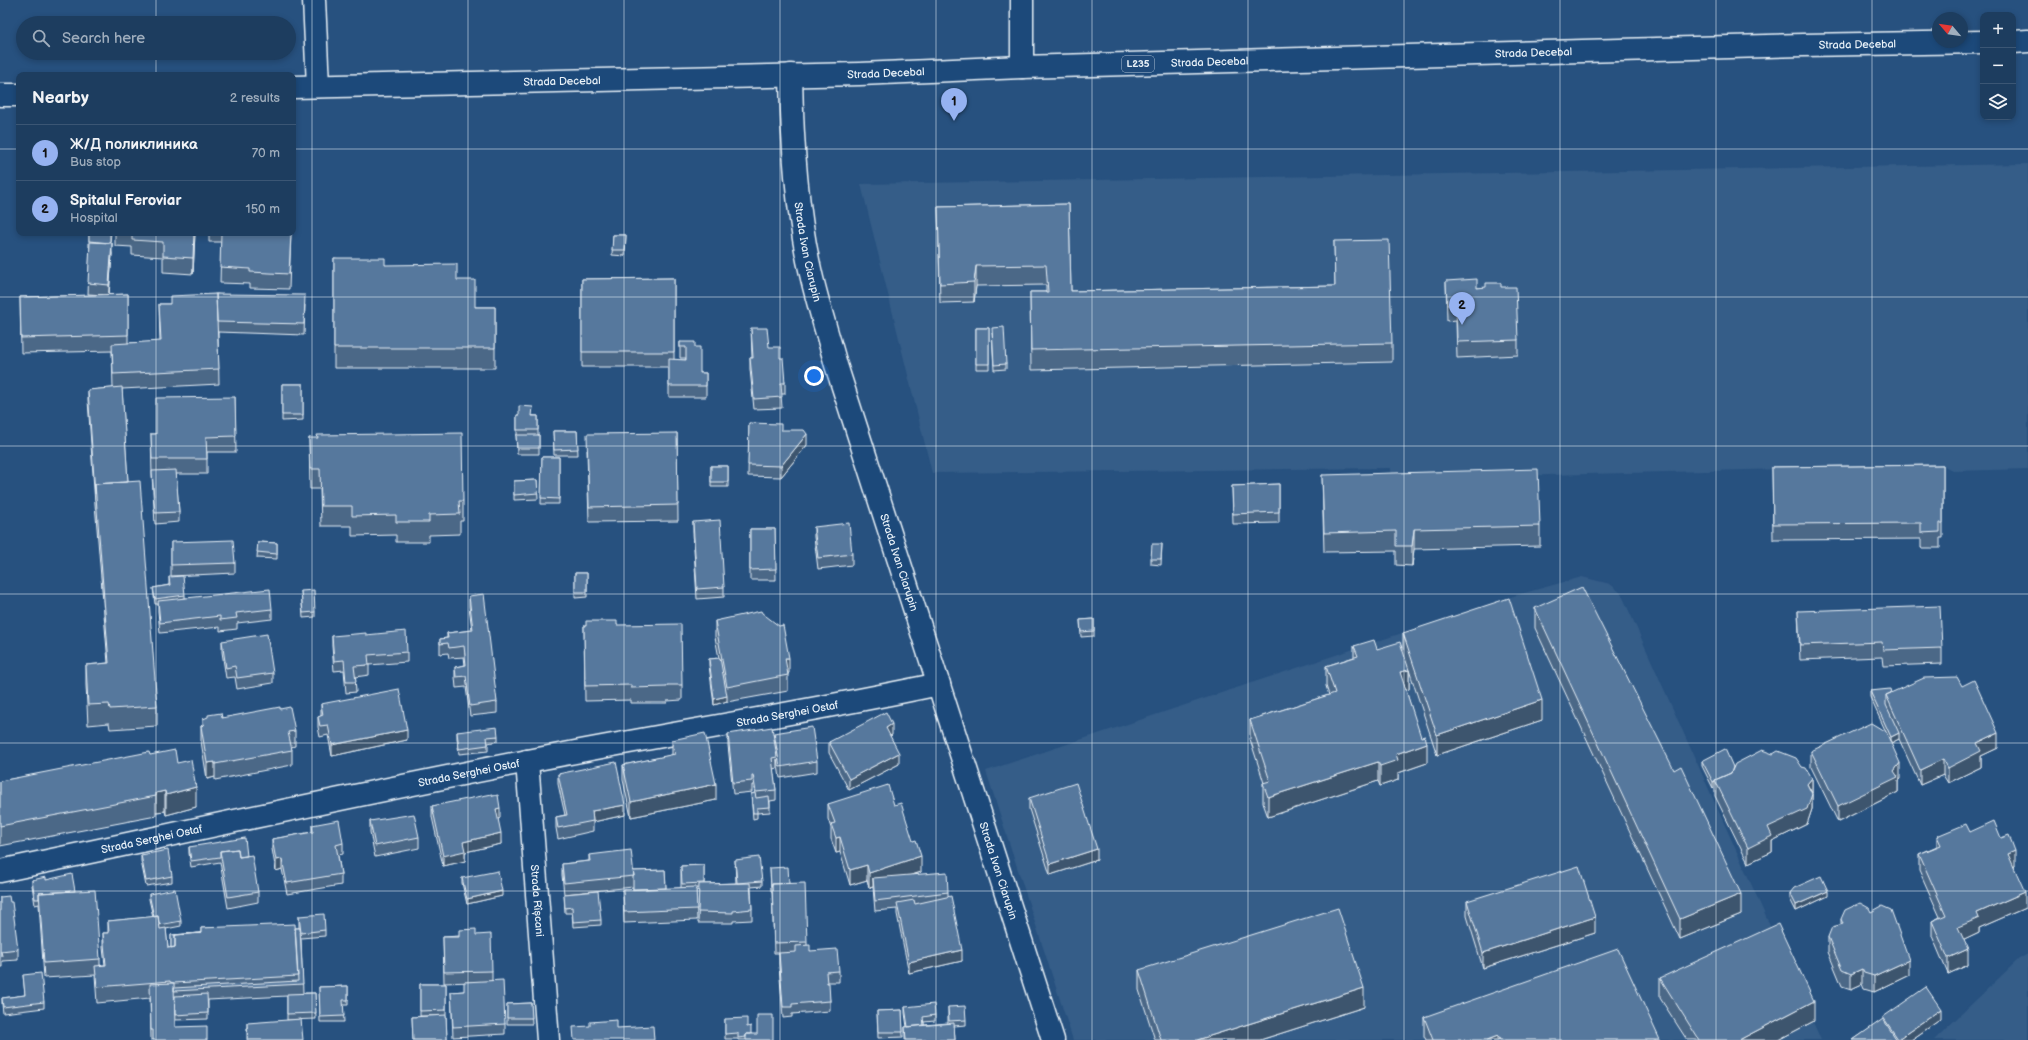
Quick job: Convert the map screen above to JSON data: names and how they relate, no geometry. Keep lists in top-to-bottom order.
{
  "streets": {
    "street": [
      "Strada Decebal",
      "L235",
      "Strada Ivan Ciarupin",
      "Strada Serghei Ostaf",
      "Strada Rîșcani"
    ]
  },
  "crossings": [
    ["Strada Decebal", "Strada Ivan Ciarupin"],
    ["Strada Ivan Ciarupin", "Strada Serghei Ostaf"],
    ["Strada Serghei Ostaf", "Strada Rîșcani"]
  ],
  "north": "top left",
  "page": {
    "map_buttons": ["+", "−"],
    "search": "Search here",
    "heading": ["Nearby", "2 results"],
    "pins": ["1", "2"],
    "list": [
      {
        "mark": "1",
        "name": "Ж/Д поликлиника",
        "note": "Bus stop",
        "value": "70 m"
      },
      {
        "mark": "2",
        "name": "Spitalul Feroviar",
        "note": "Hospital",
        "value": "150 m"
      }
    ]
  }
}
